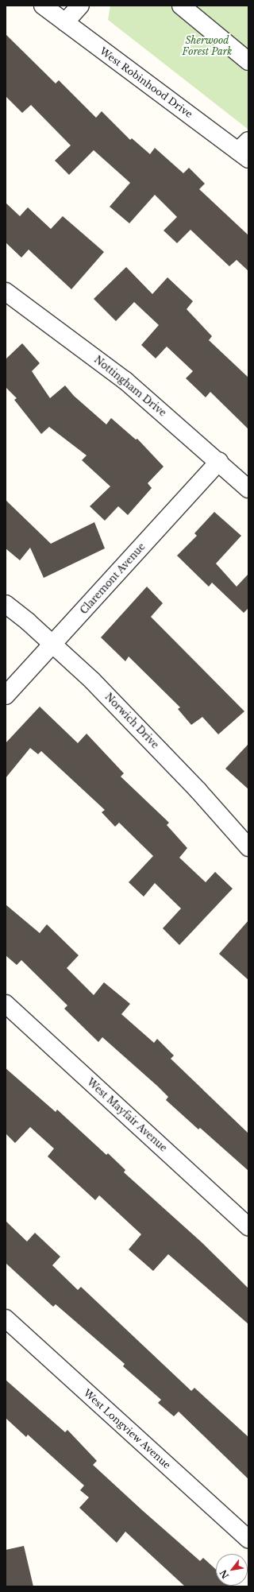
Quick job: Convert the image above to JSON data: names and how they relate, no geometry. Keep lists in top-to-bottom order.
{
  "streets": {
    "street": [
      "West Robinhood Drive",
      "Nottingham Drive",
      "Claremont Avenue",
      "Norwich Drive",
      "West Mayfair Avenue",
      "West Longview Avenue"
    ]
  },
  "crossings": [
    ["Nottingham Drive", "Claremont Avenue"],
    ["Claremont Avenue", "Norwich Drive"]
  ],
  "parks": ["Sherwood Forest Park"],
  "north": "bottom left"
}
